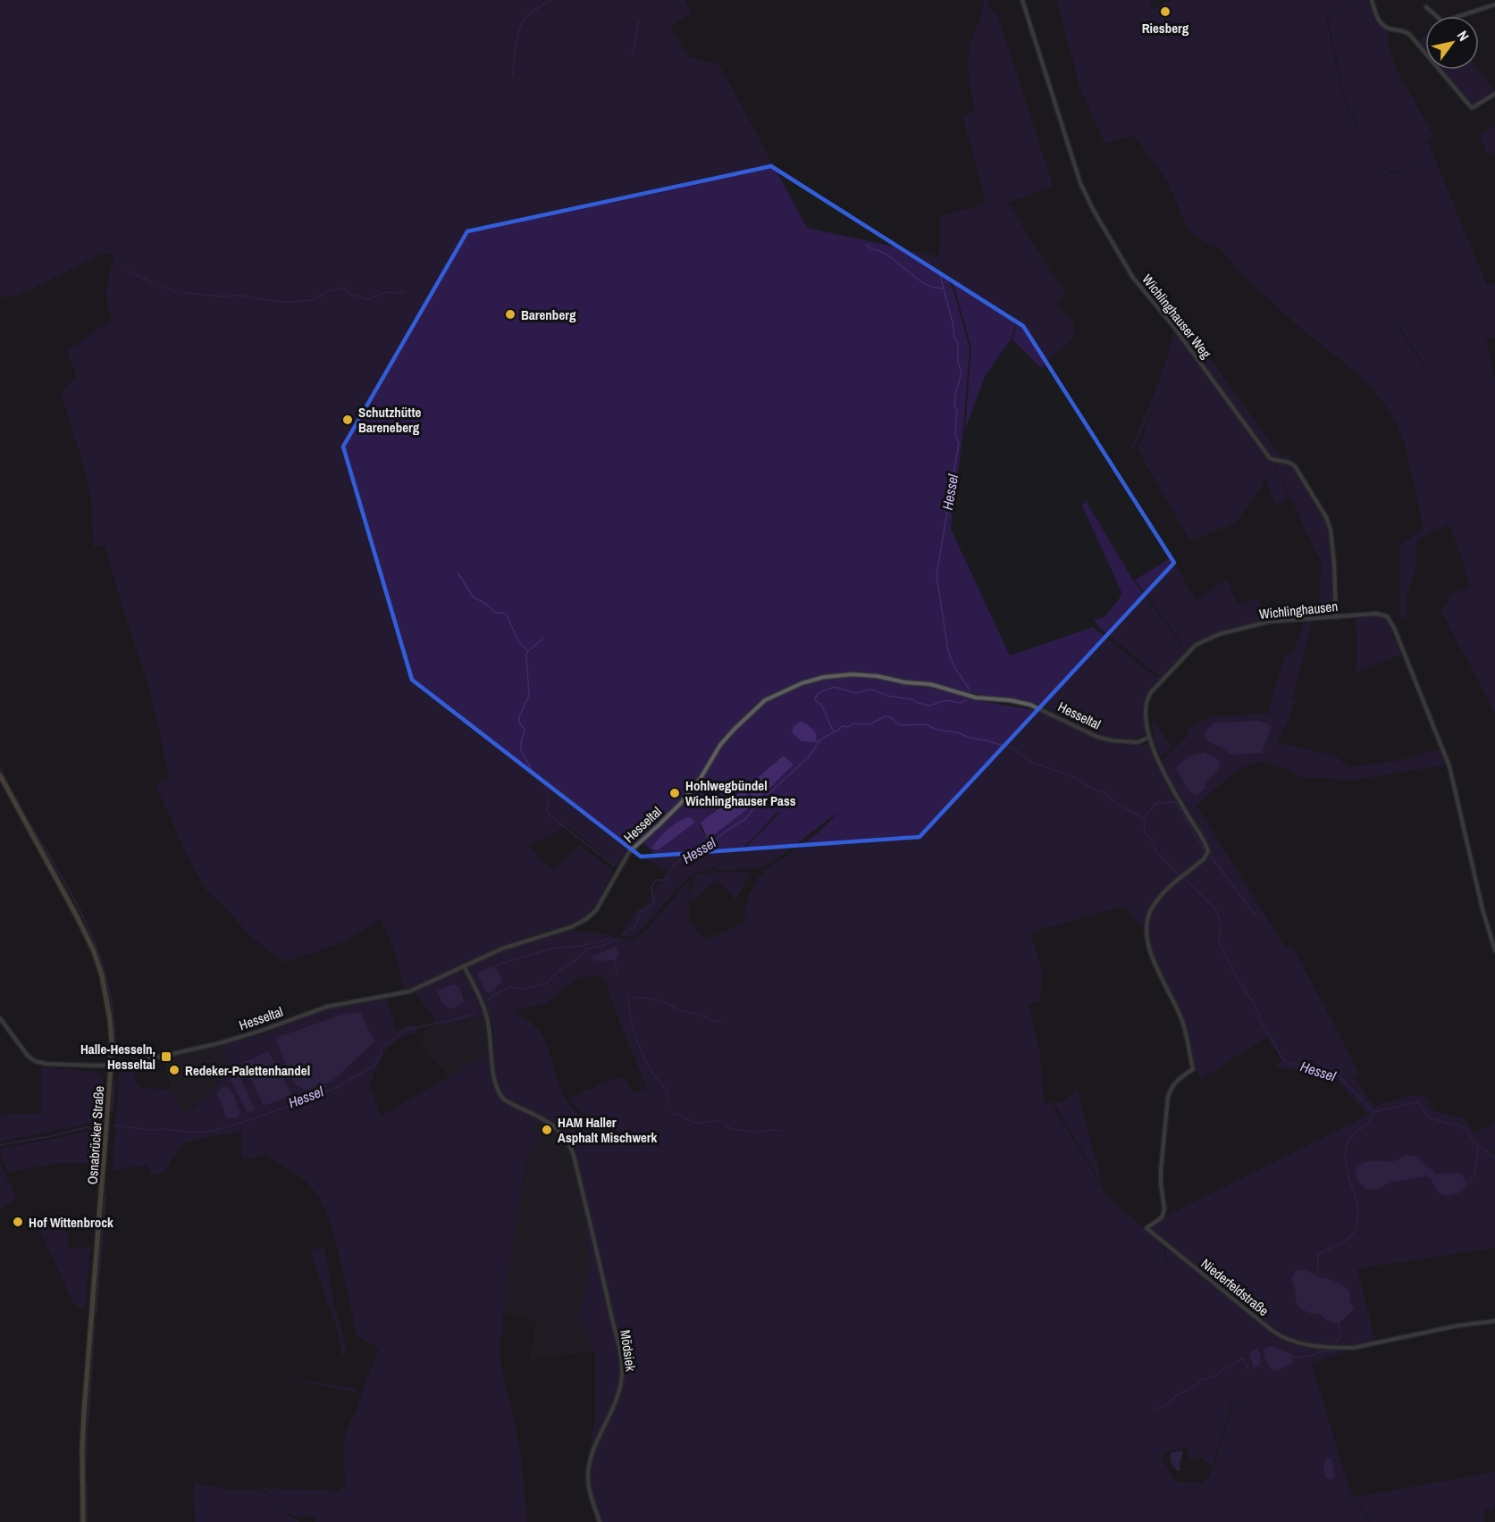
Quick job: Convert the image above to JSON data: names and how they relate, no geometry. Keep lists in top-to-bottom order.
{
  "streets": {
    "main road": ["Osnabrücker Straße"],
    "street": [
      "Wichlinghauser Weg",
      "Wichlinghausen",
      "Hesseltal",
      "Niederfeldstraße",
      "Mödsiek"
    ]
  },
  "crossings": [
    ["Wichlinghauser Weg", "Wichlinghausen"],
    ["Wichlinghausen", "Hesseltal"],
    ["Wichlinghausen", "Niederfeldstraße"],
    ["Hesseltal", "Osnabrücker Straße"],
    ["Hesseltal", "Mödsiek"]
  ],
  "water": ["Hessel"],
  "places": {
    "other": [
      "Riesberg",
      "Barenberg",
      "Schutzhütte Bareneberg",
      "Hohlwegbündel Wichlinghauser Pass",
      "Redeker-Palettenhandel",
      "HAM Haller Asphalt Mischwerk",
      "Hof Wittenbrock"
    ],
    "transit": ["Halle-Hesseln, Hesseltal"]
  },
  "north": "top right"
}
